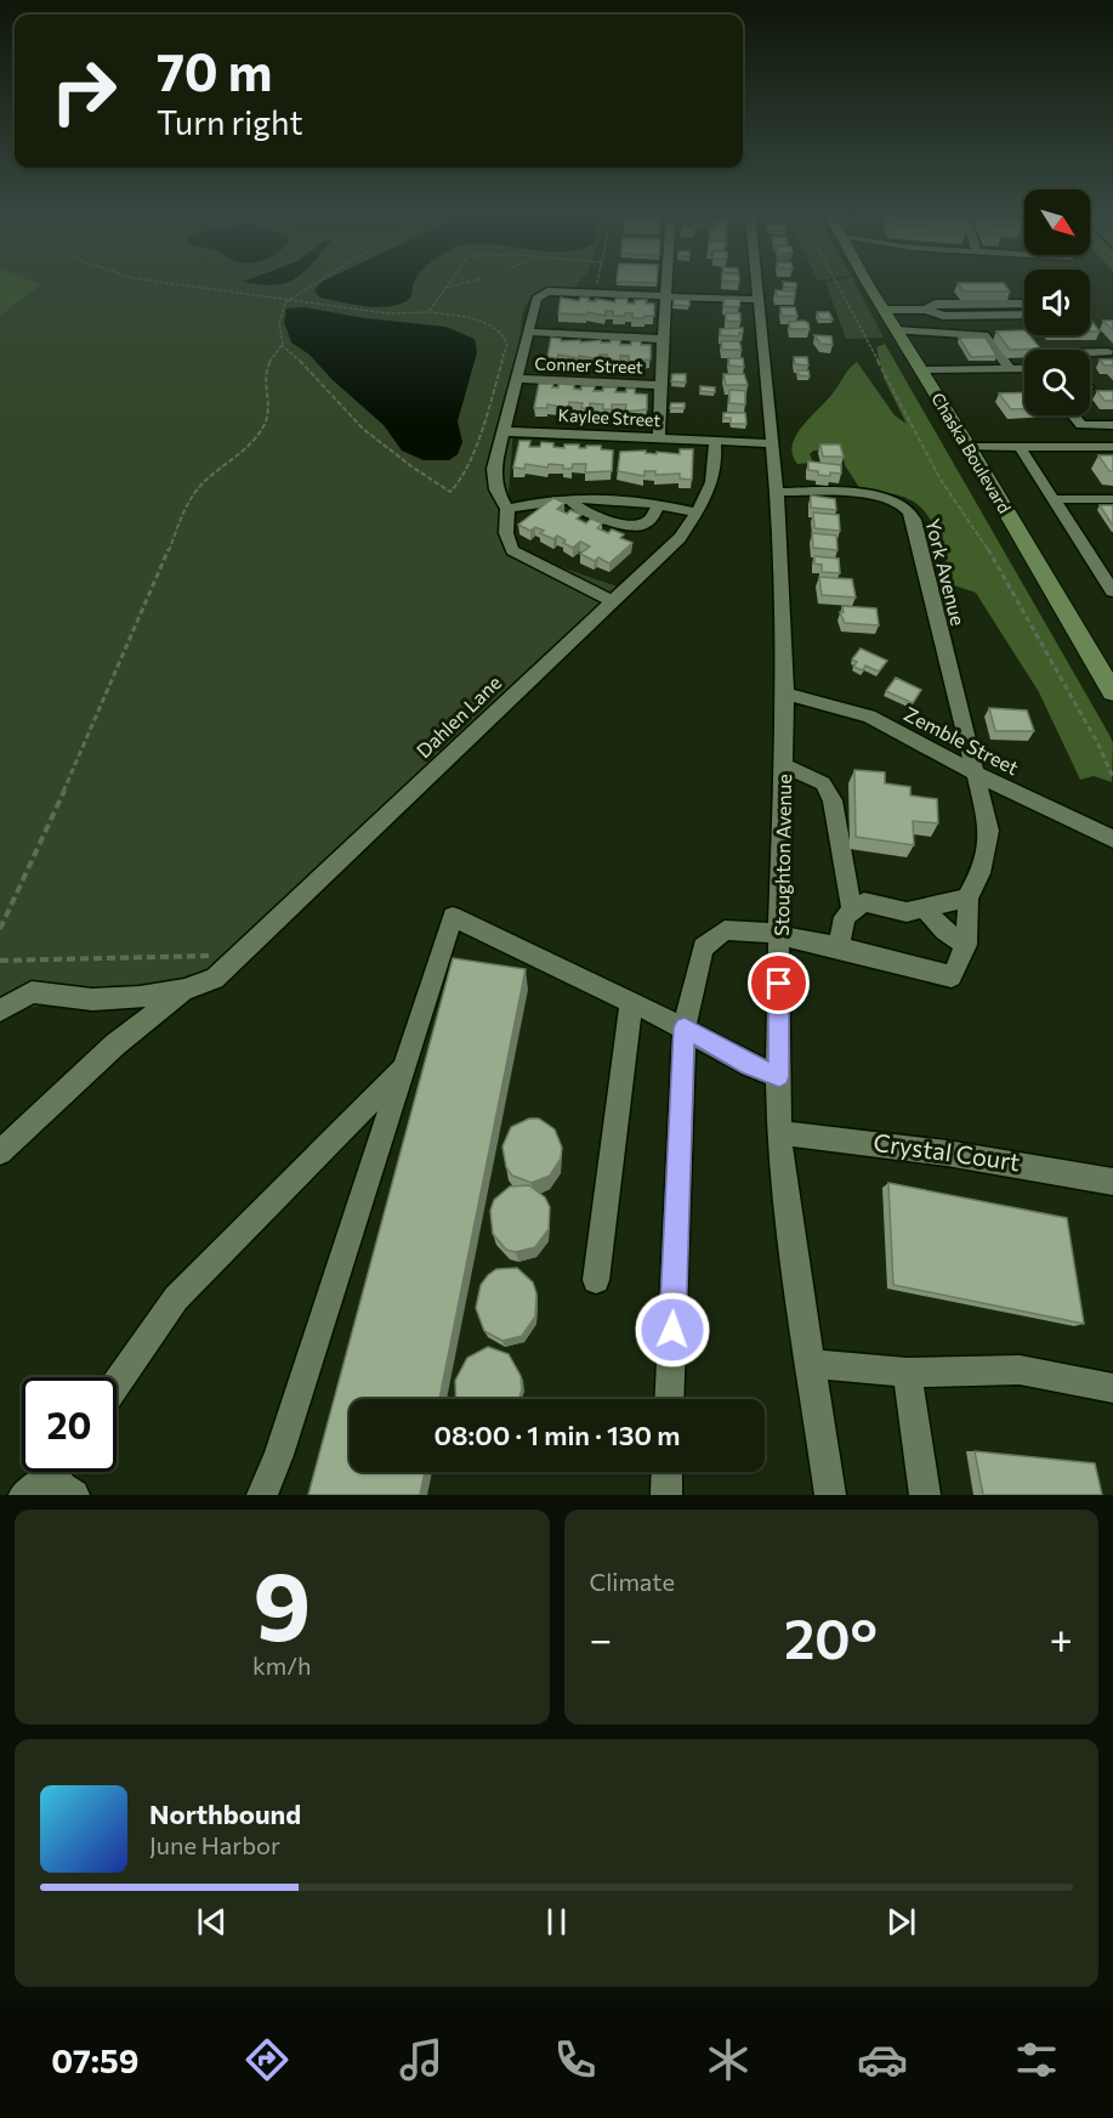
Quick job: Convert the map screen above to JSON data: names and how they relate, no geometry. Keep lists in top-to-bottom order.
{
  "streets": {
    "main road": ["Chaska Boulevard"],
    "street": [
      "Conner Street",
      "Kaylee Street",
      "York Avenue",
      "Dahlen Lane",
      "Zemble Street",
      "Stoughton Avenue",
      "Crystal Court"
    ]
  },
  "crossings": [
    ["Kaylee Street", "Dahlen Lane"],
    ["Kaylee Street", "Stoughton Avenue"],
    ["York Avenue", "Zemble Street"],
    ["York Avenue", "Stoughton Avenue"],
    ["Zemble Street", "Stoughton Avenue"],
    ["Stoughton Avenue", "Crystal Court"]
  ],
  "north": "bottom right",
  "page": {
    "turn": ["70 m", "Turn right"],
    "limit": "20",
    "trip": "08:00 · 1 min · 130 m",
    "tile": [
      ["9", "km/h"],
      "Climate"
    ],
    "heat": ["−", "20°", "+"],
    "song": ["Northbound", "June Harbor"],
    "tabs": "07:59"
  }
}
